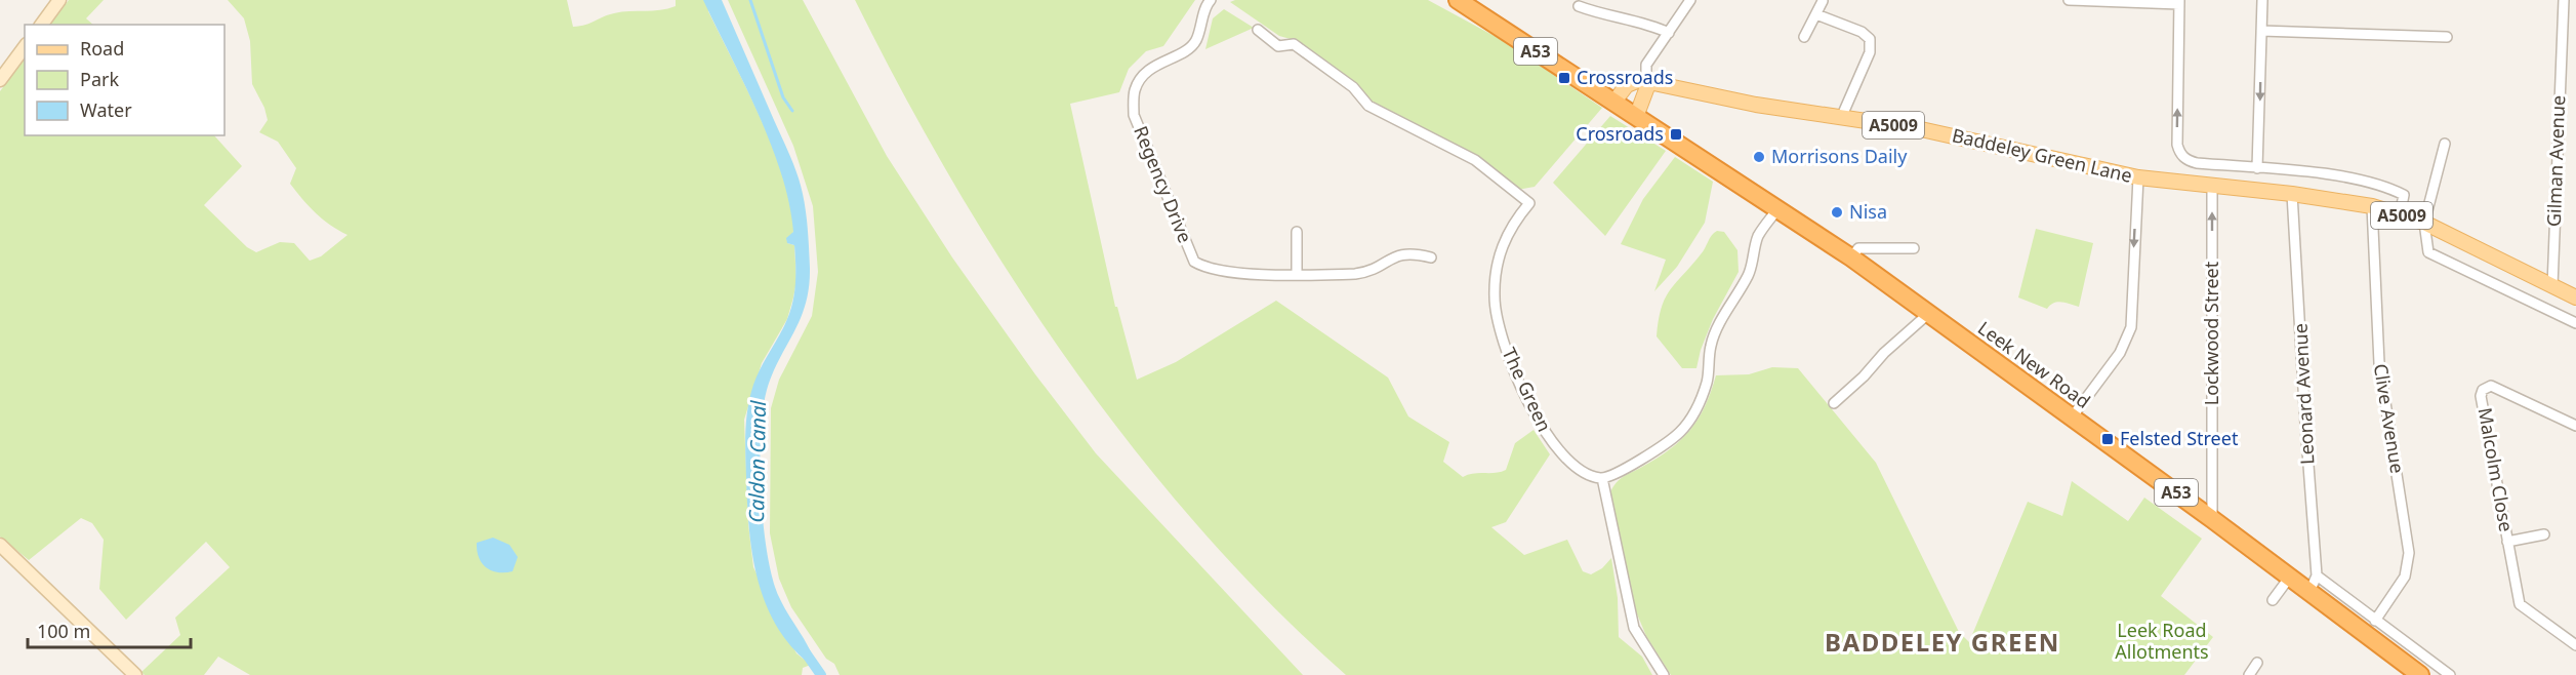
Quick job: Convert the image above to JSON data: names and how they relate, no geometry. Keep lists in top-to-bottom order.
{
  "streets": {
    "highway": ["A53", "Leek New Road"],
    "main road": ["A5009", "Baddeley Green Lane"],
    "street": [
      "Gilman Avenue",
      "Regency Drive",
      "Lockwood Street",
      "The Green",
      "Leonard Avenue",
      "Clive Avenue",
      "Malcolm Close"
    ]
  },
  "crossings": [
    ["A53", "Baddeley Green Lane"],
    ["A53", "Leek New Road"],
    ["Baddeley Green Lane", "Gilman Avenue"],
    ["Baddeley Green Lane", "Lockwood Street"],
    ["Baddeley Green Lane", "Leek New Road"],
    ["Baddeley Green Lane", "Leonard Avenue"],
    ["Baddeley Green Lane", "Clive Avenue"],
    ["Lockwood Street", "Leek New Road"],
    ["Leek New Road", "Leonard Avenue"]
  ],
  "districts": ["BADDELEY GREEN"],
  "water": ["Caldon Canal"],
  "parks": ["Leek Road Allotments"],
  "places": {
    "transit": ["Crossroads", "Crosroads", "Felsted Street"],
    "other": ["Morrisons Daily", "Nisa"]
  },
  "legend": ["Road", "Park", "Water"],
  "scale_bar": "100 m"
}
